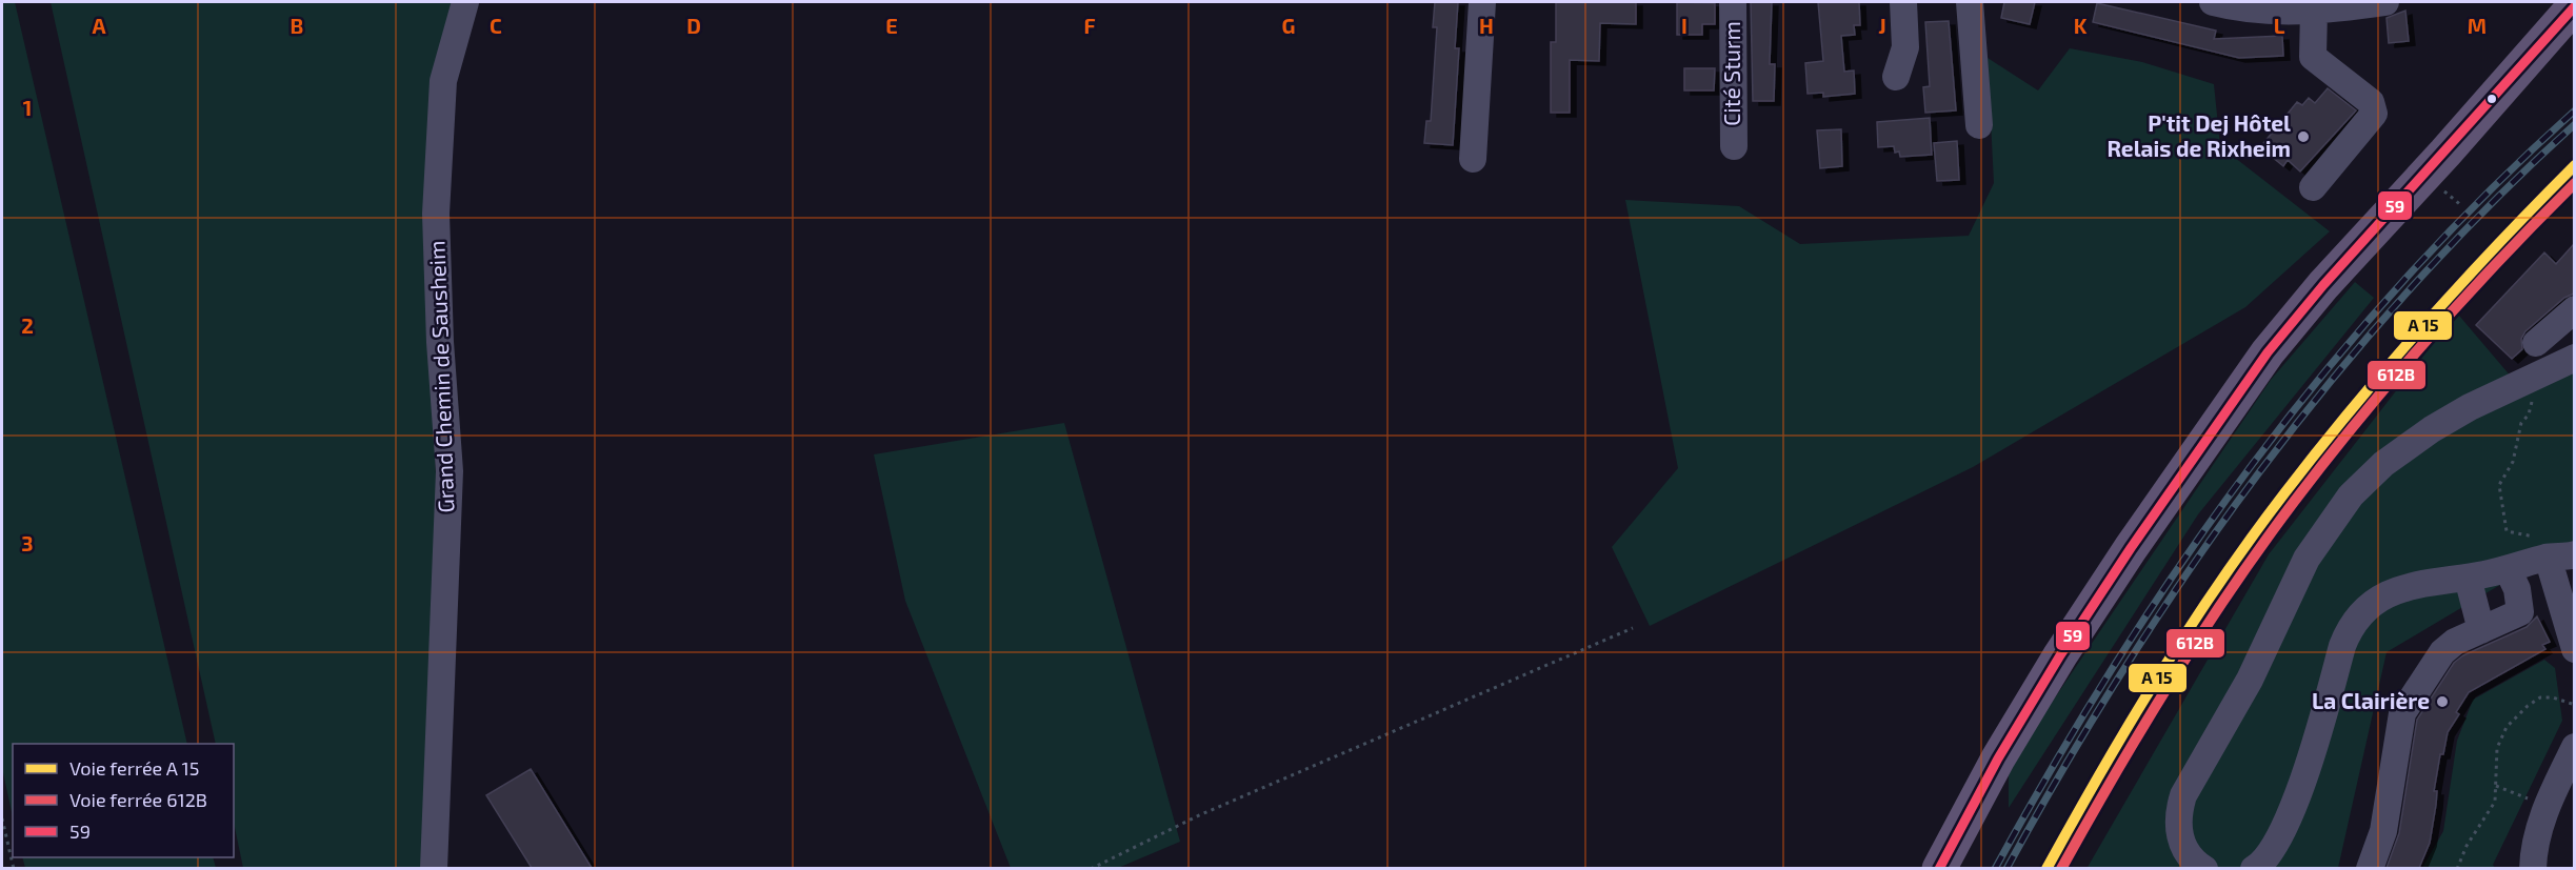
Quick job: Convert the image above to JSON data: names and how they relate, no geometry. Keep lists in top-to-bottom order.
{
  "streets": {
    "street": ["Cité Sturm", "Grand Chemin de Sausheim"]
  },
  "places": ["P'tit Dej Hôtel Relais de Rixheim", "La Clairière"],
  "lines": ["transit line 59", "rail line 612B"],
  "legend": ["Voie ferrée A 15", "Voie ferrée 612B", "59"],
  "grid": {
    "columns": [
      "A",
      "B",
      "C",
      "D",
      "E",
      "F",
      "G",
      "H",
      "I",
      "J",
      "K",
      "L",
      "M"
    ],
    "rows": ["1", "2", "3"]
  }
}
